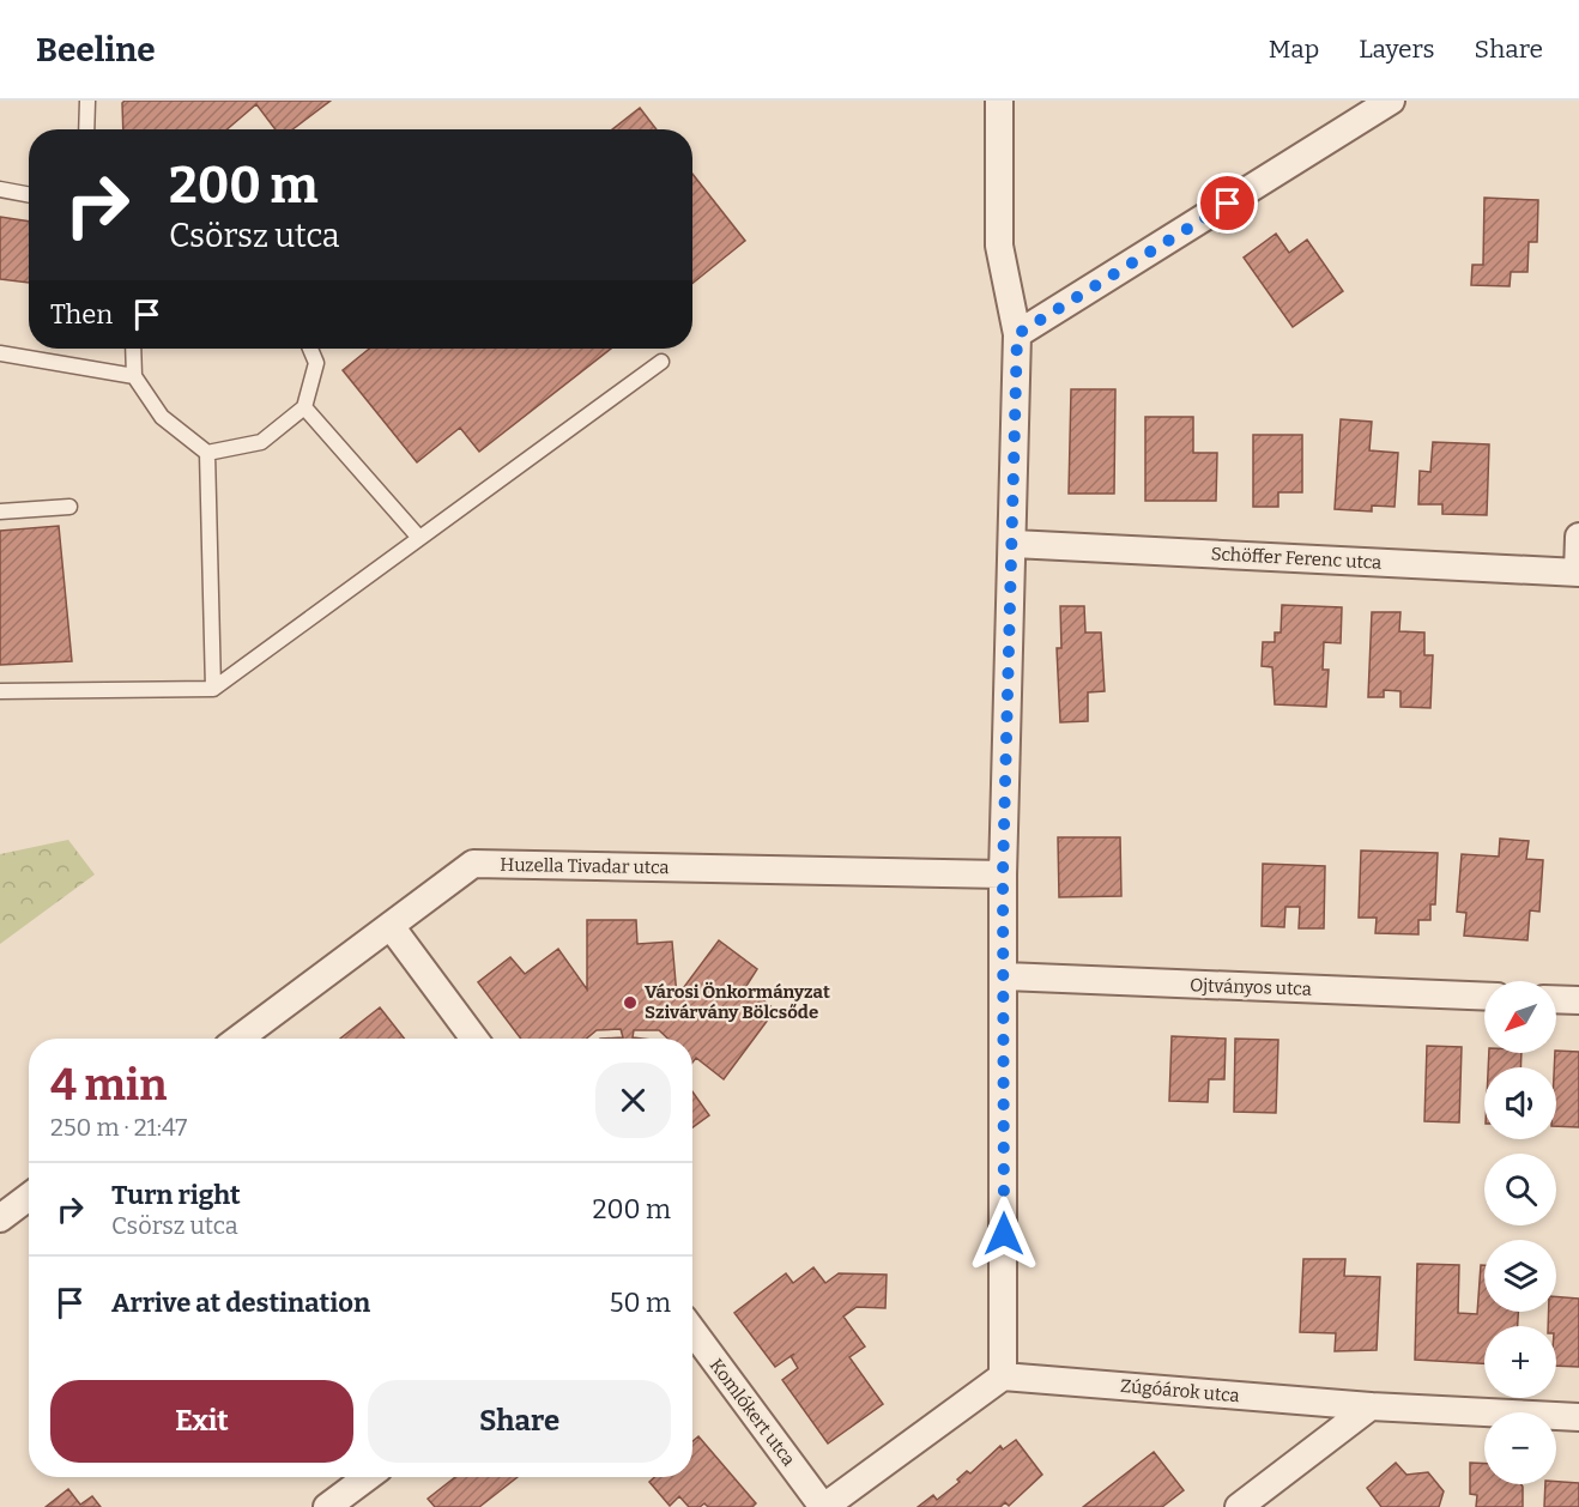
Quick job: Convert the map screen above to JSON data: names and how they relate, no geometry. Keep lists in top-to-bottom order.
{
  "streets": {
    "street": [
      "Schöffer Ferenc utca",
      "Huzella Tivadar utca",
      "Ojtványos utca",
      "Zúgóárok utca",
      "Komlókert utca"
    ]
  },
  "places": ["Városi Önkormányzat Szivárvány Bölcsőde"],
  "north": "bottom left",
  "page": {
    "header": "Beeline",
    "nav": ["Map", "Layers", "Share"],
    "turn": ["200 m", "Csörsz utca"],
    "then": "Then",
    "map_buttons": ["+", "−"],
    "heading": ["4 min", "250 m · 21:47"],
    "list": [
      {
        "name": "Turn right",
        "note": "Csörsz utca",
        "value": "200 m"
      },
      {
        "name": "Arrive at destination",
        "value": "50 m"
      }
    ],
    "buttons": ["Exit", "Share"]
  }
}
